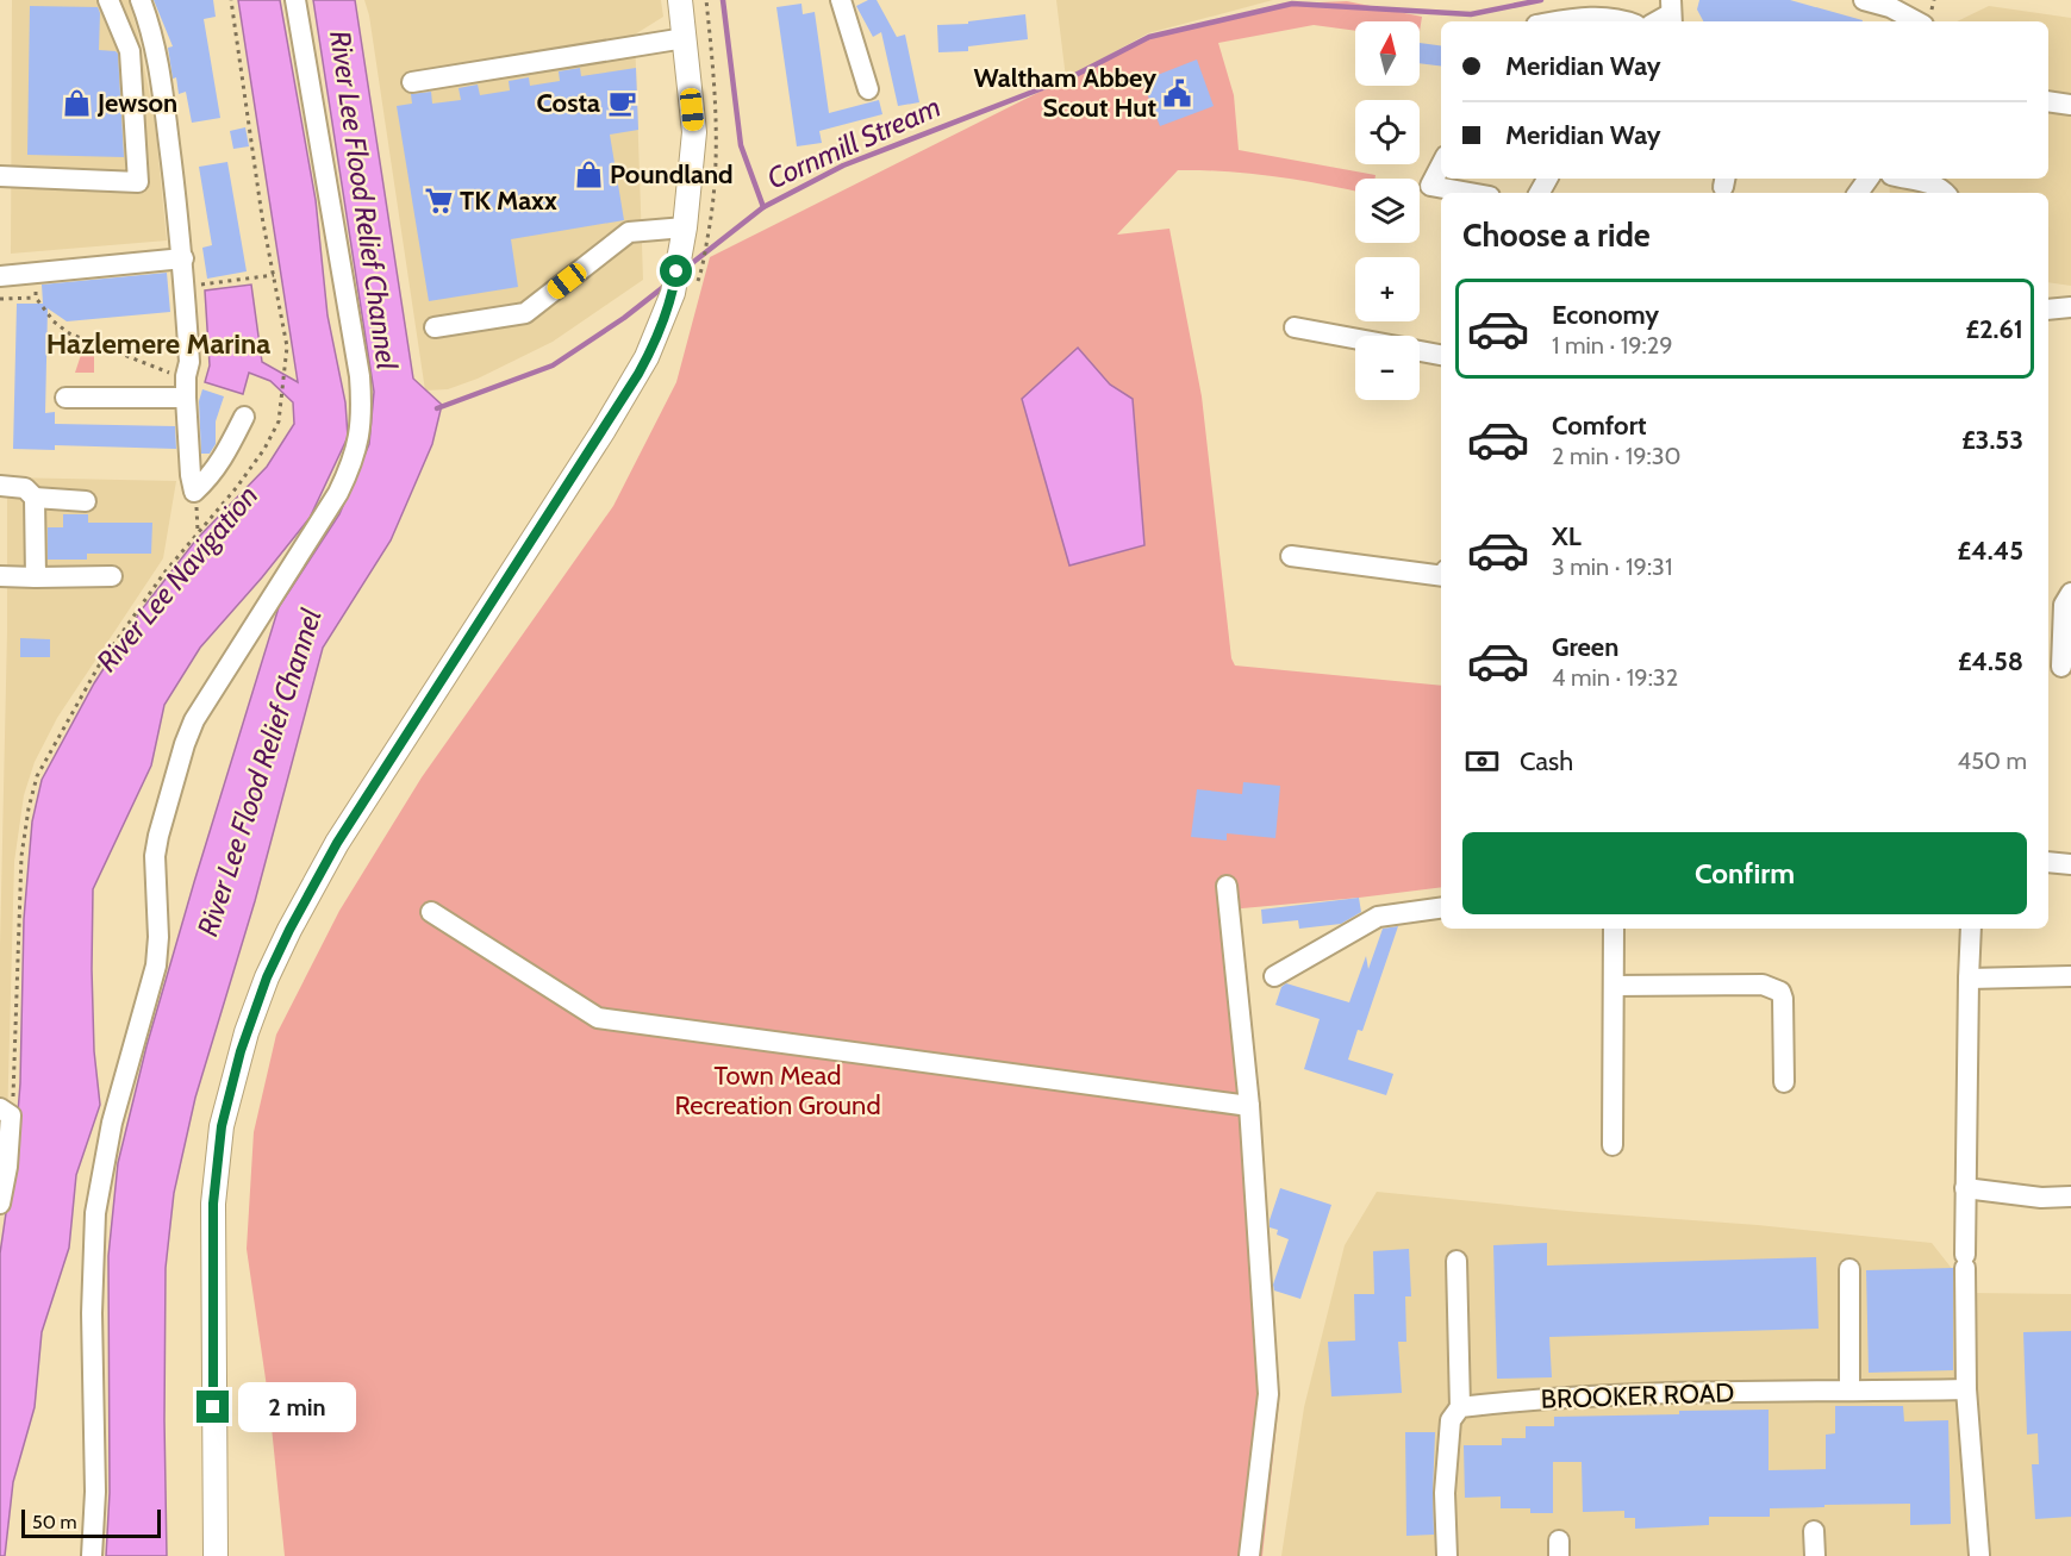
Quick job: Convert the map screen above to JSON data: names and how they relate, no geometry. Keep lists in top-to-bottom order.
{
  "streets": {
    "street": ["BROOKER ROAD"]
  },
  "districts": ["Hazlemere Marina"],
  "water": ["Cornmill Stream", "River Lee Flood Relief Channel", "River Lee Navigation"],
  "parks": ["Town Mead Recreation Ground"],
  "places": {
    "public building": ["Waltham Abbey Scout Hut"],
    "shop": ["Jewson", "Poundland"],
    "cafe": ["Costa"],
    "supermarket": ["TK Maxx"]
  },
  "scale_bar": "50 m",
  "north": "top",
  "page": {
    "map_buttons": ["+", "−"],
    "banner": ["Meridian Way", "Meridian Way"],
    "heading": "Choose a ride",
    "list": [
      {
        "name": "Economy",
        "note": "1 min · 19:29",
        "value": "£2.61"
      },
      {
        "name": "Comfort",
        "note": "2 min · 19:30",
        "value": "£3.53"
      },
      {
        "name": "XL",
        "note": "3 min · 19:31",
        "value": "£4.45"
      },
      {
        "name": "Green",
        "note": "4 min · 19:32",
        "value": "£4.58"
      }
    ],
    "pay": ["Cash", "450 m"],
    "buttons": "Confirm",
    "bubble": "2 min",
    "scale": "50 m"
  }
}
